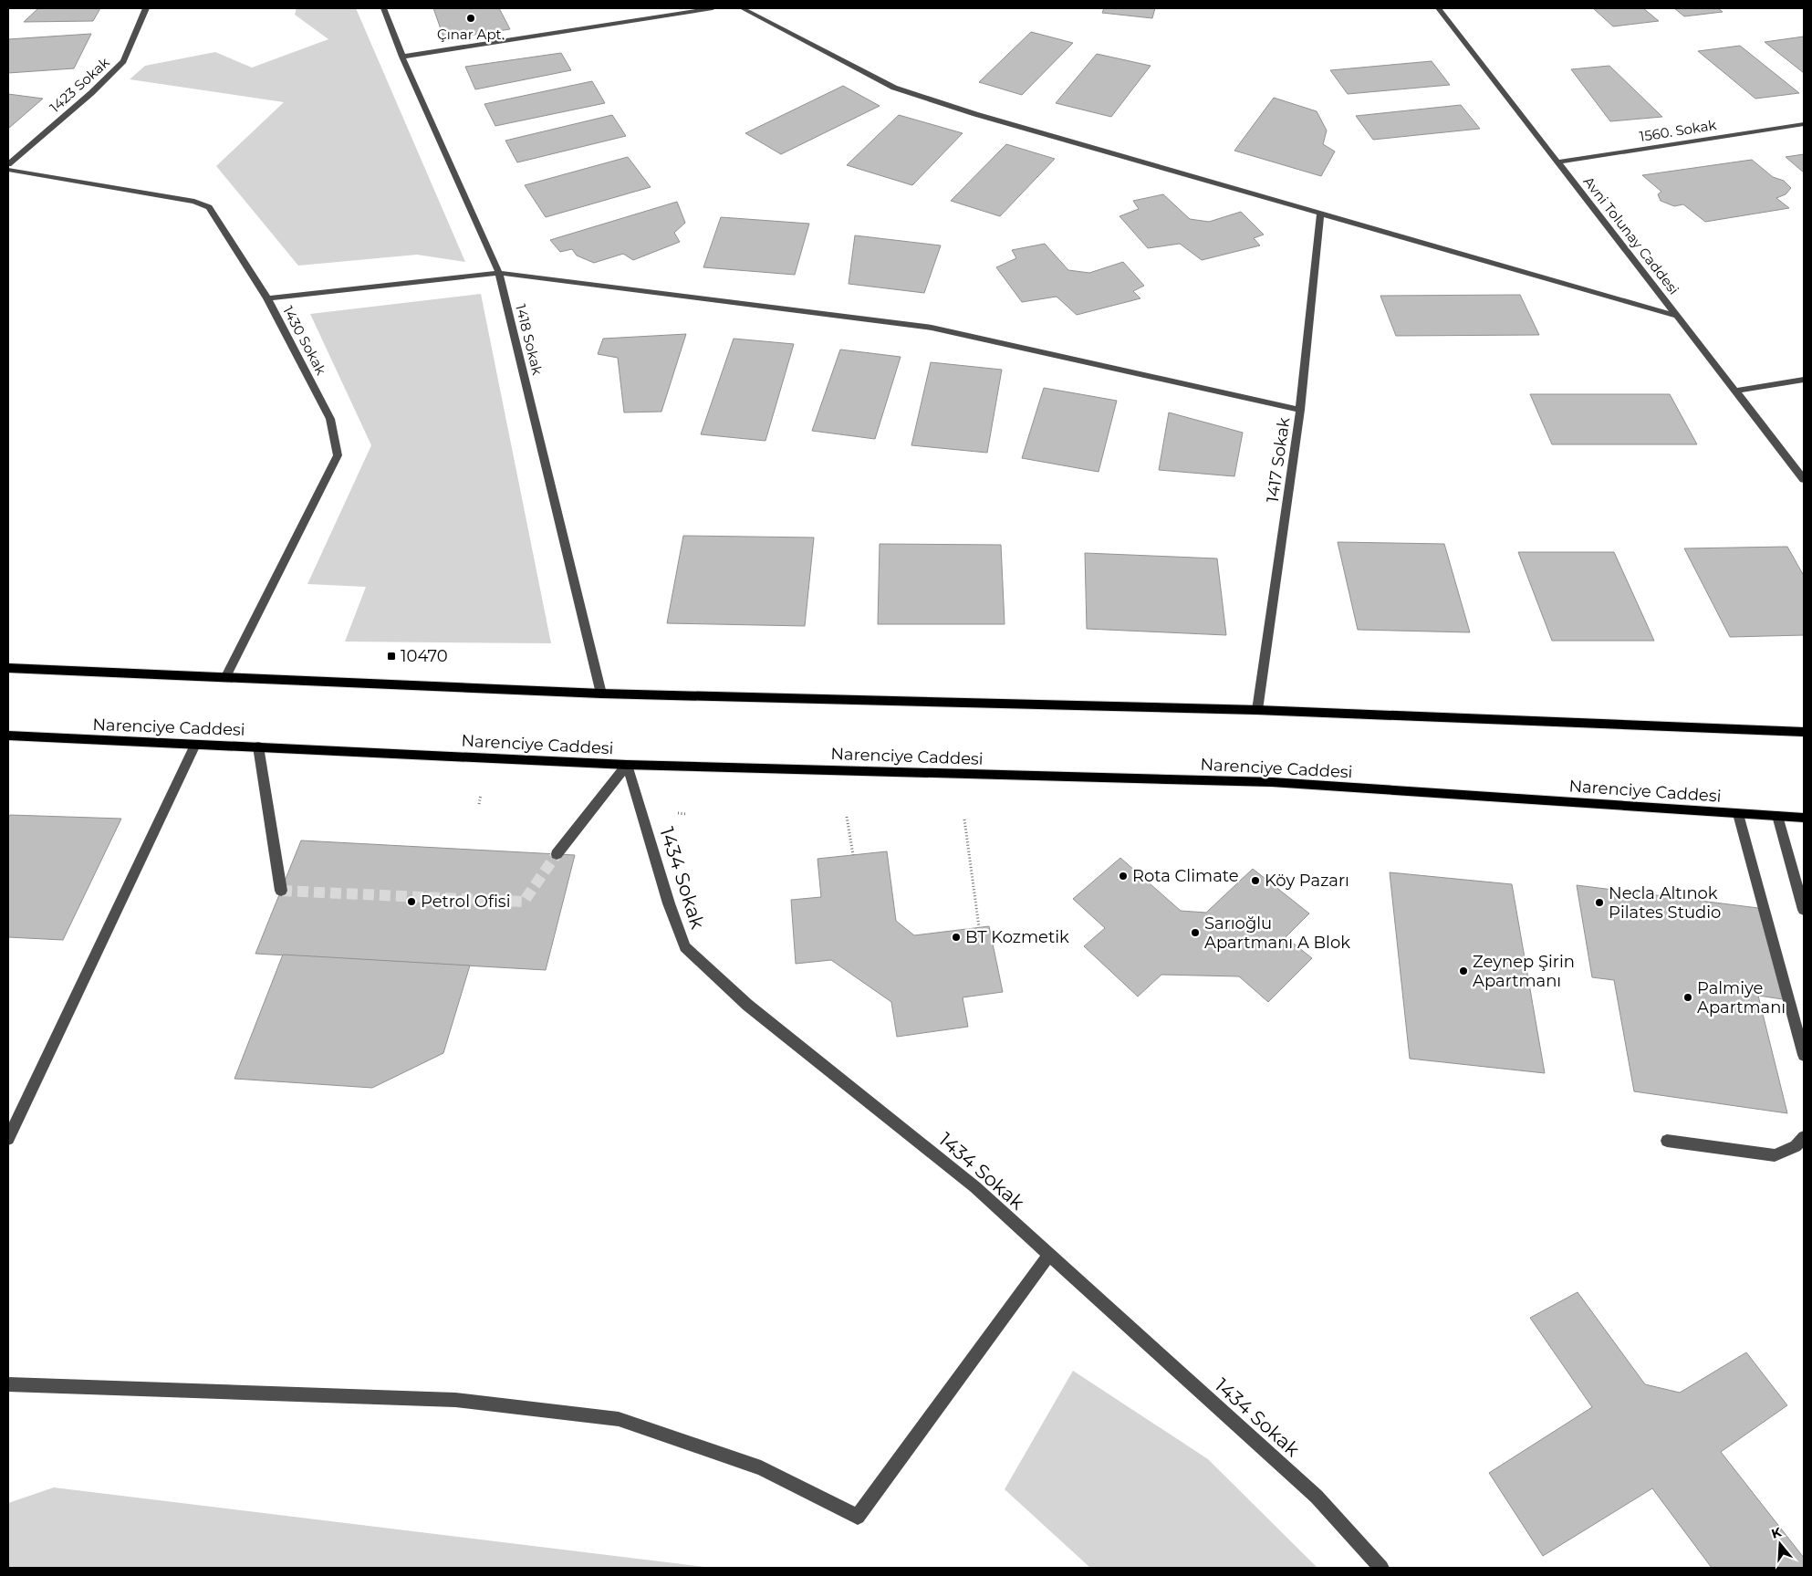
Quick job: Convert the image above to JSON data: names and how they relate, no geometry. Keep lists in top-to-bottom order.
{
  "streets": {
    "main road": ["Narenciye Caddesi"],
    "street": [
      "1423 Sokak",
      "1560. Sokak",
      "Avni Tolunay Caddesi",
      "1418 Sokak",
      "1430 Sokak",
      "1417 Sokak",
      "1434 Sokak"
    ]
  },
  "crossings": [
    ["1560. Sokak", "Avni Tolunay Caddesi"],
    ["Narenciye Caddesi", "1434 Sokak"]
  ],
  "places": {
    "other": [
      "Çınar Apt.",
      "Rota Climate",
      "Köy Pazarı",
      "Petrol Ofisi",
      "Necla Altınok Pilates Studio",
      "Sarıoğlu Apartmanı A Blok",
      "BT Kozmetik",
      "Zeynep Şirin Apartmanı",
      "Palmiye Apartmanı"
    ],
    "transit": ["10470"]
  },
  "north": "top"
}
